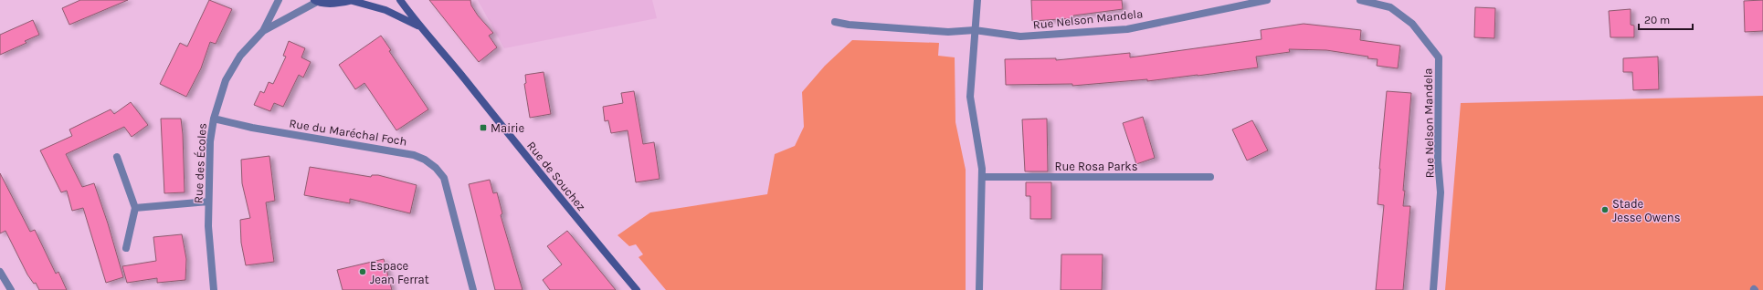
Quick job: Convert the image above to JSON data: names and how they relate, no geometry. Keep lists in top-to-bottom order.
{
  "streets": {
    "main road": ["Rue de Souchez"],
    "street": [
      "Rue Nelson Mandela",
      "Rue du Maréchal Foch",
      "Rue des Écoles",
      "Rue Rosa Parks"
    ]
  },
  "crossings": [
    ["Rue du Maréchal Foch", "Rue des Écoles"]
  ],
  "places": {
    "transit": ["Mairie"],
    "other": ["Stade Jesse Owens", "Espace Jean Ferrat"]
  },
  "scale_bar": "20 m"
}
